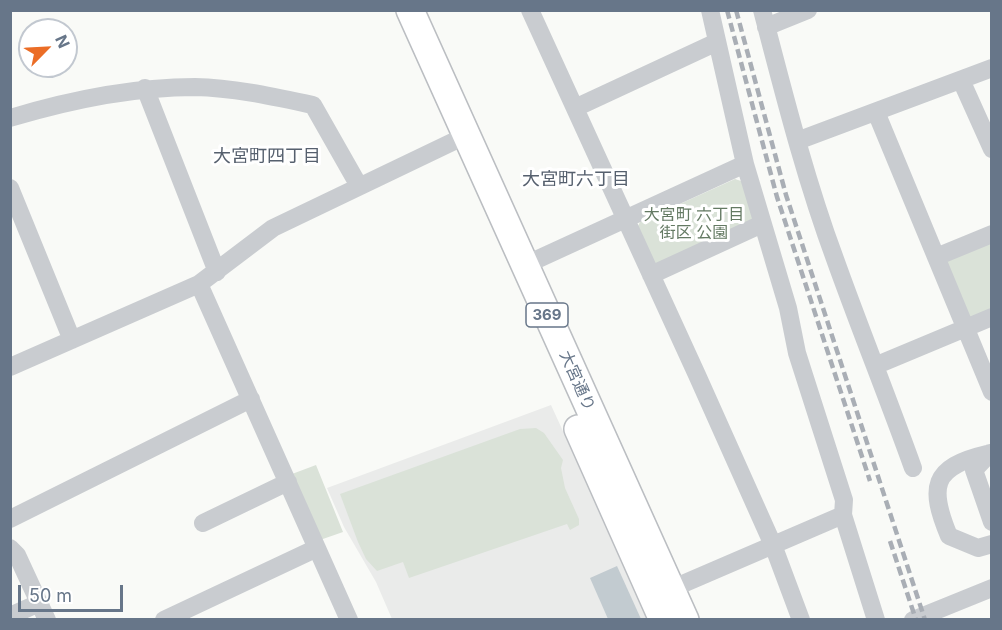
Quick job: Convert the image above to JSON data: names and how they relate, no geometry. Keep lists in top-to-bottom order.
{
  "streets": {
    "highway": ["369", "大宮通り"]
  },
  "districts": ["大宮町四丁目", "大宮町六丁目"],
  "parks": ["大宮町 六丁目 街区 公園"],
  "scale_bar": "50 m",
  "north": "top right"
}
